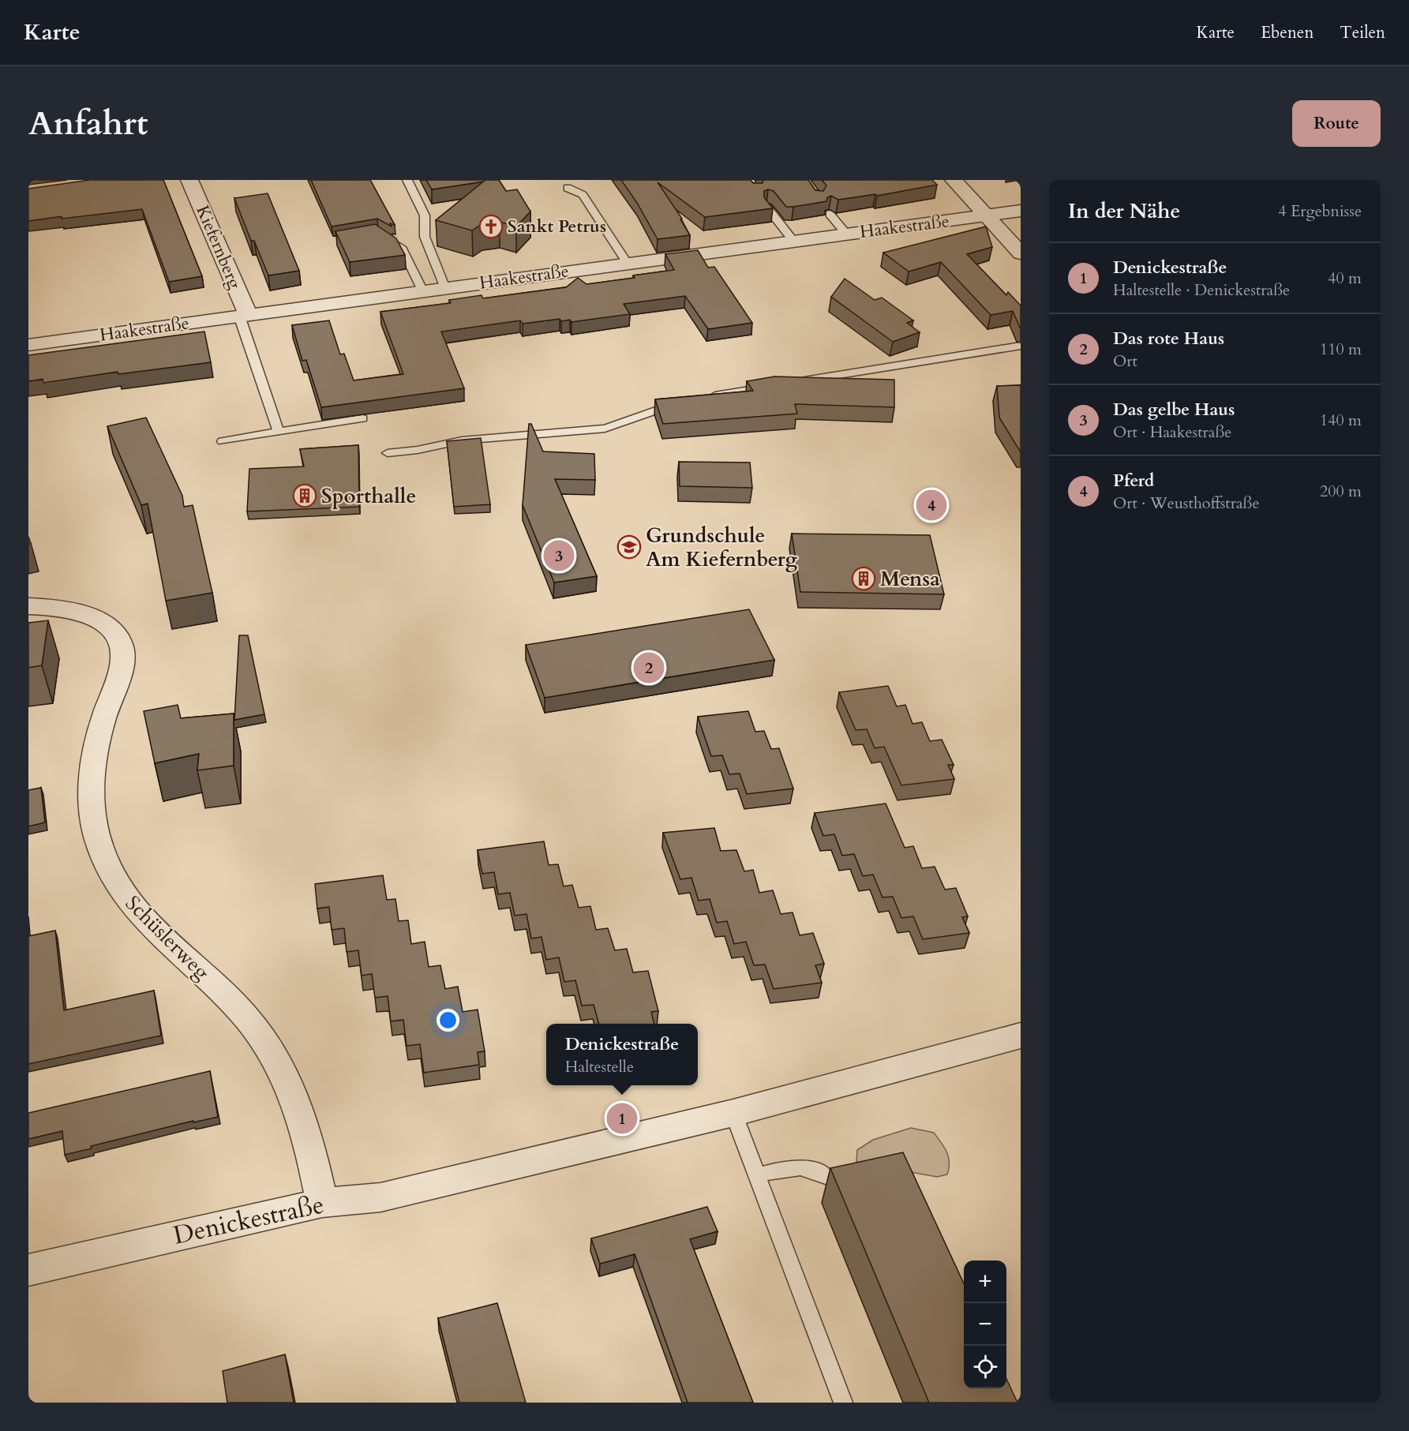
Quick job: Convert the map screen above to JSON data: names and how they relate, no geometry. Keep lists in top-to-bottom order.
{
  "streets": {
    "street": [
      "Haakestraße",
      "Kiefernberg",
      "Schüslerweg",
      "Denickestraße"
    ]
  },
  "crossings": [
    ["Haakestraße", "Kiefernberg"],
    ["Schüslerweg", "Denickestraße"]
  ],
  "places": {
    "church": ["Sankt Petrus"],
    "building": ["Sporthalle", "Mensa"],
    "school or university": ["Grundschule Am Kiefernberg"]
  },
  "page": {
    "header": "Karte",
    "nav": ["Karte", "Ebenen", "Teilen"],
    "buttons": "Route",
    "title": "Anfahrt",
    "heading": ["In der Nähe", "4 Ergebnisse"],
    "list": [
      {
        "mark": "1",
        "name": "Denickestraße",
        "note": "Haltestelle · Denickestraße",
        "value": "40 m"
      },
      {
        "mark": "2",
        "name": "Das rote Haus",
        "note": "Ort",
        "value": "110 m"
      },
      {
        "mark": "3",
        "name": "Das gelbe Haus",
        "note": "Ort · Haakestraße",
        "value": "140 m"
      },
      {
        "mark": "4",
        "name": "Pferd",
        "note": "Ort · Weusthoffstraße",
        "value": "200 m"
      }
    ],
    "pins": [
      "4",
      "3",
      "2",
      "1"
    ],
    "popup": ["Denickestraße", "Haltestelle"],
    "map_buttons": ["+", "−"]
  }
}
